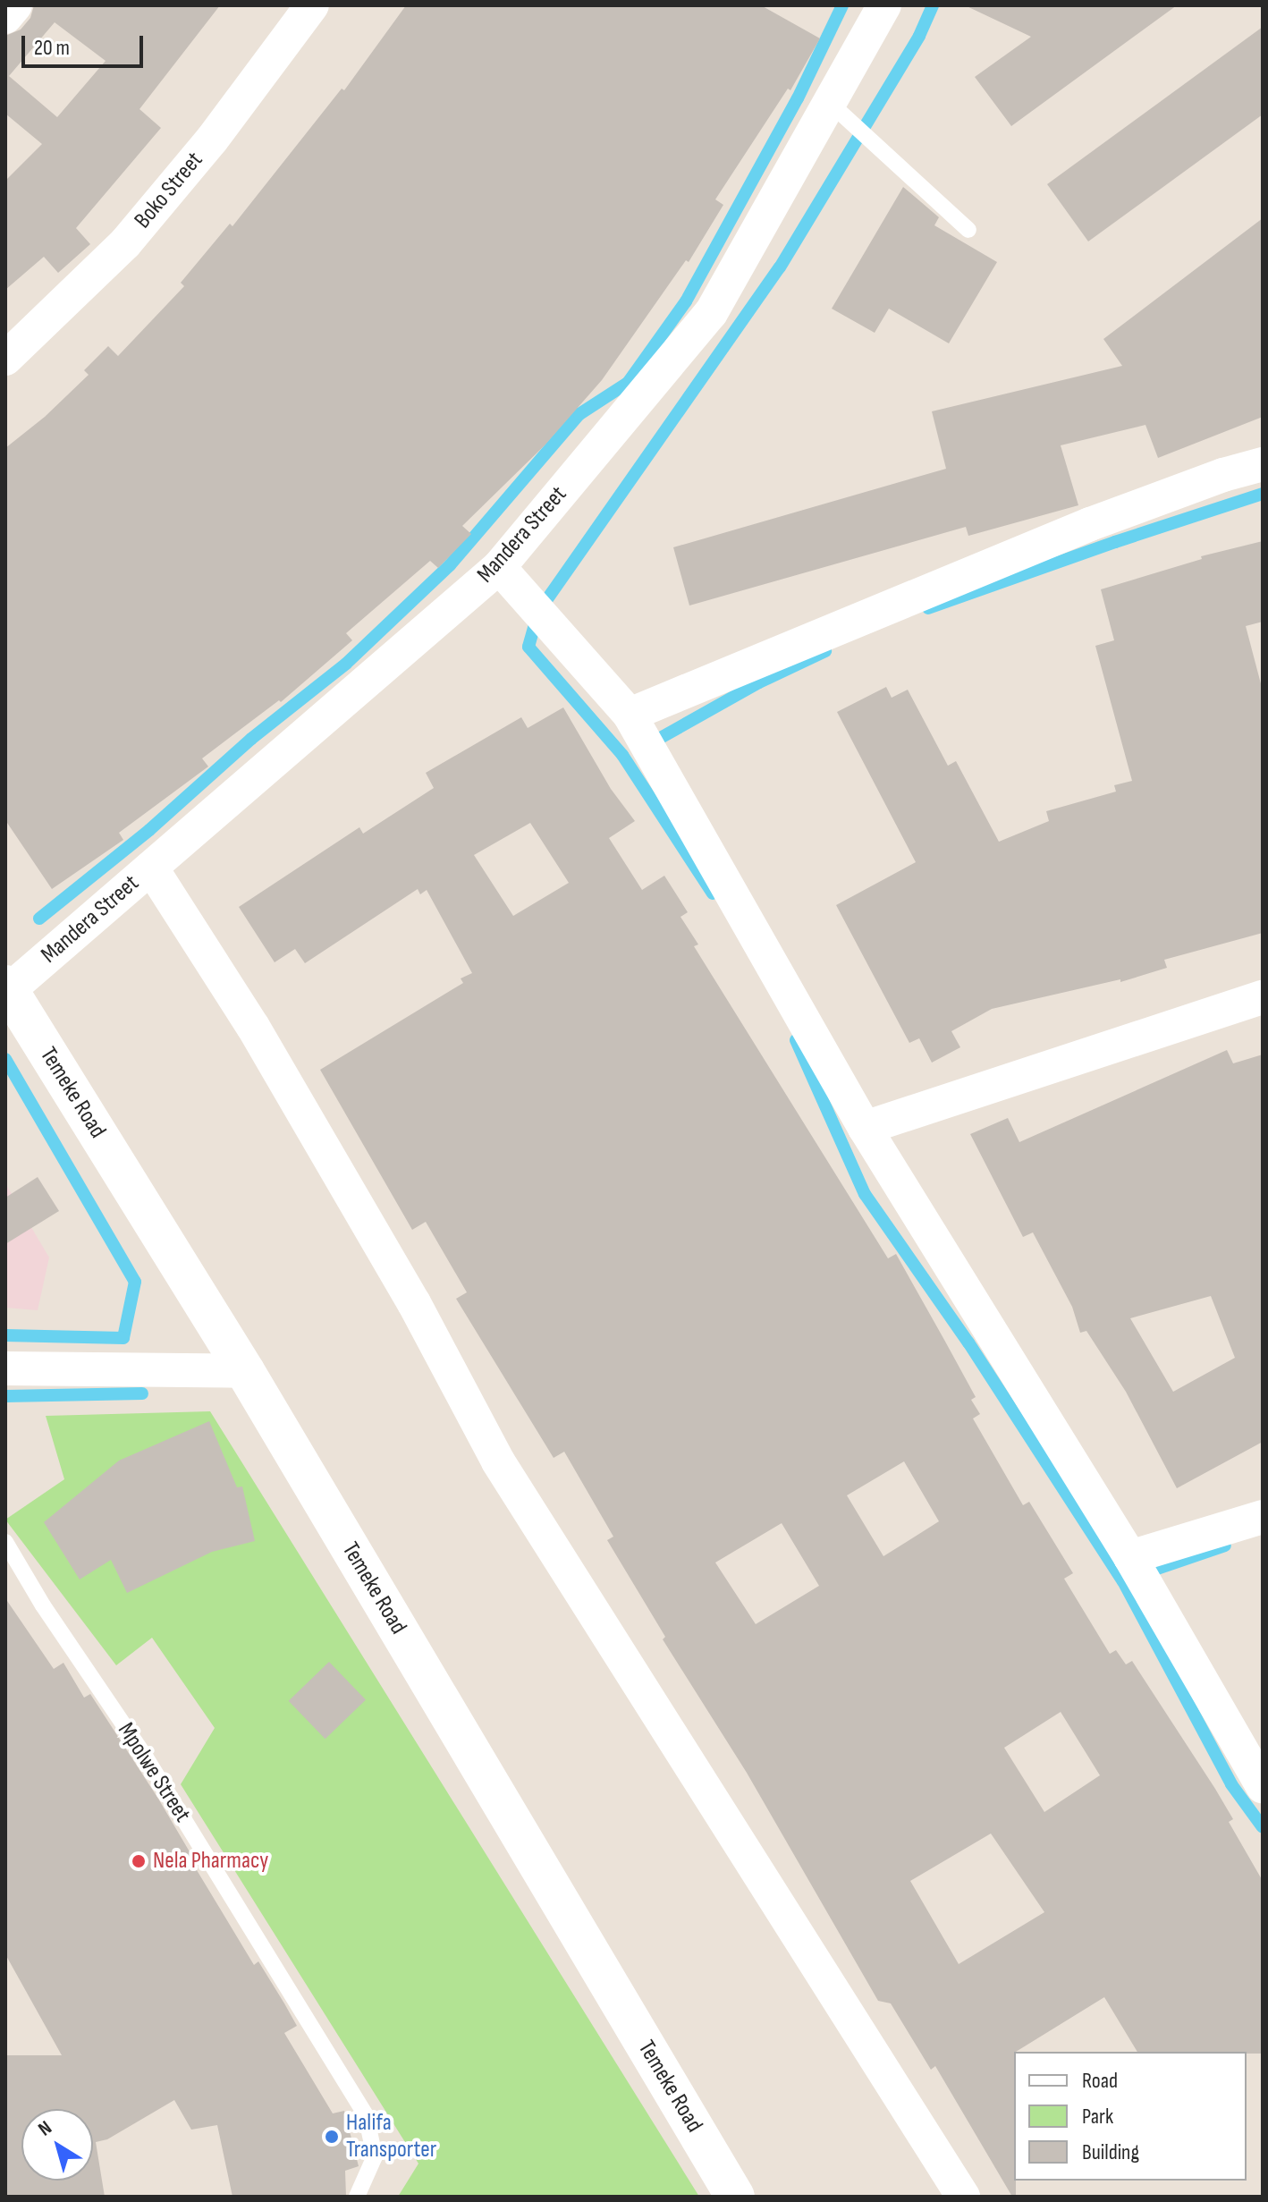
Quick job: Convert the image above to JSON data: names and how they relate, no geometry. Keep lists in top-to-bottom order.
{
  "streets": {
    "street": ["Boko Street", "Mandera Street", "Temeke Road"],
    "lane": ["Mpolwe Street"]
  },
  "crossings": [
    ["Mandera Street", "Temeke Road"]
  ],
  "places": ["Nela Pharmacy", "Halifa Transporter"],
  "legend": ["Road", "Park", "Building"],
  "scale_bar": "20 m",
  "north": "top left"
}
